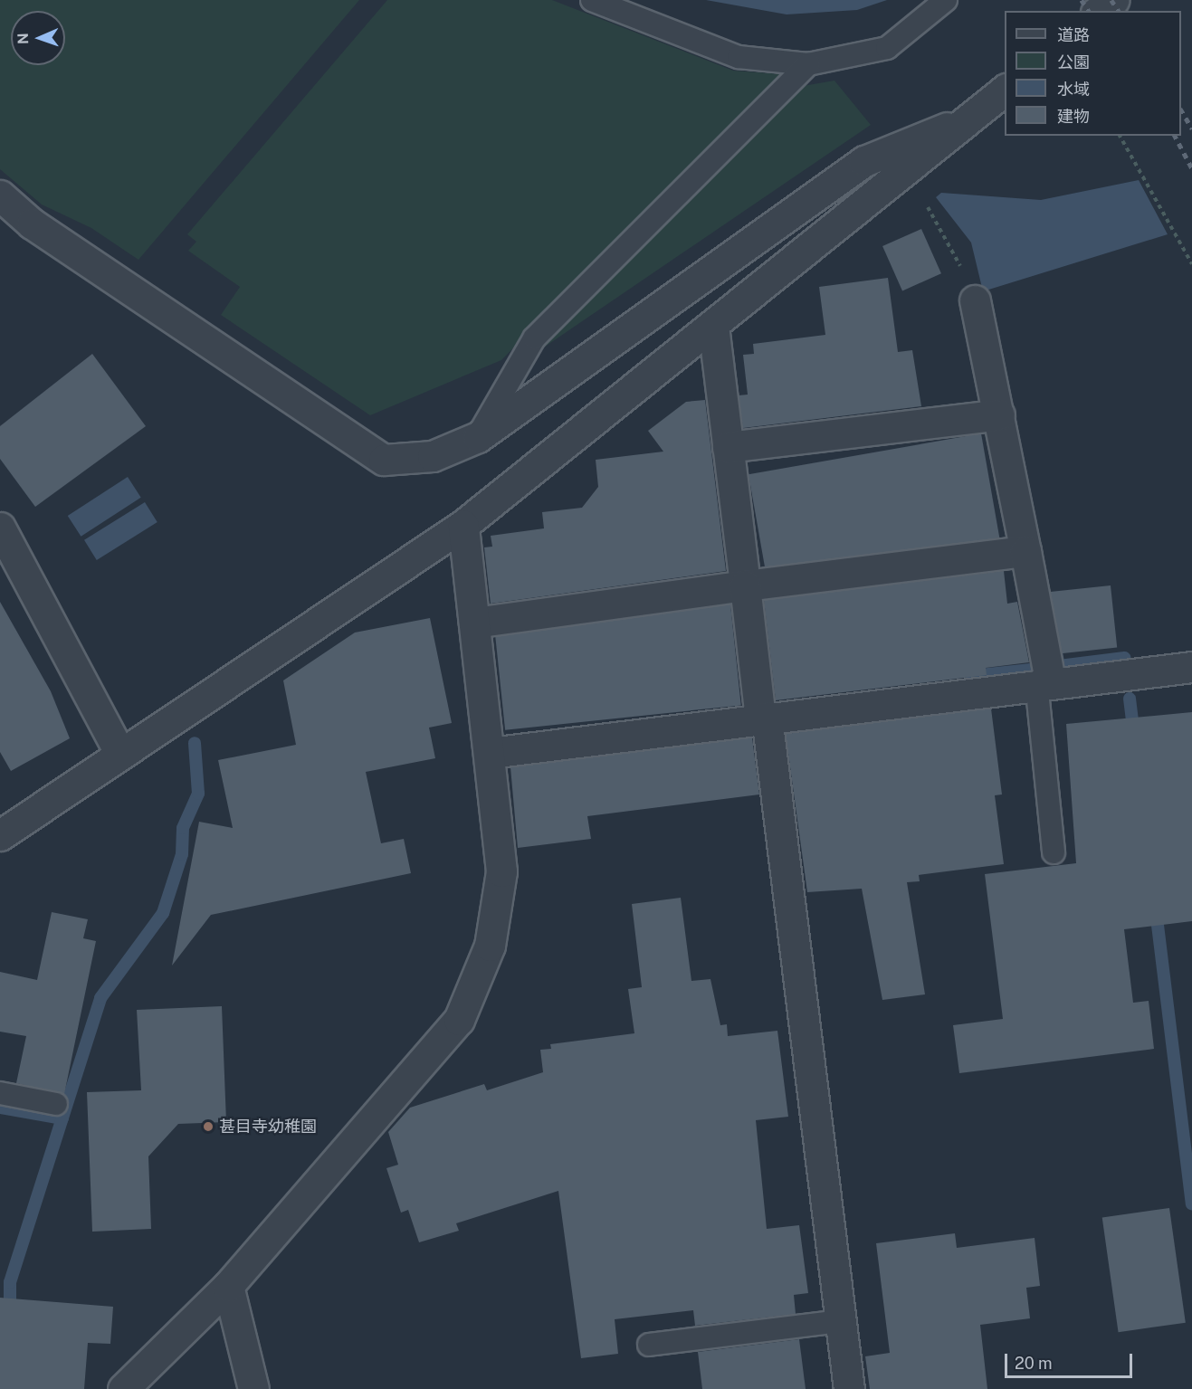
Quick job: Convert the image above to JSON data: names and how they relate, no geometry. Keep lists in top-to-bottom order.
{
  "places": ["甚目寺幼稚園"],
  "legend": [
    "道路",
    "公園",
    "水域",
    "建物"
  ],
  "scale_bar": "20 m",
  "north": "left"
}
